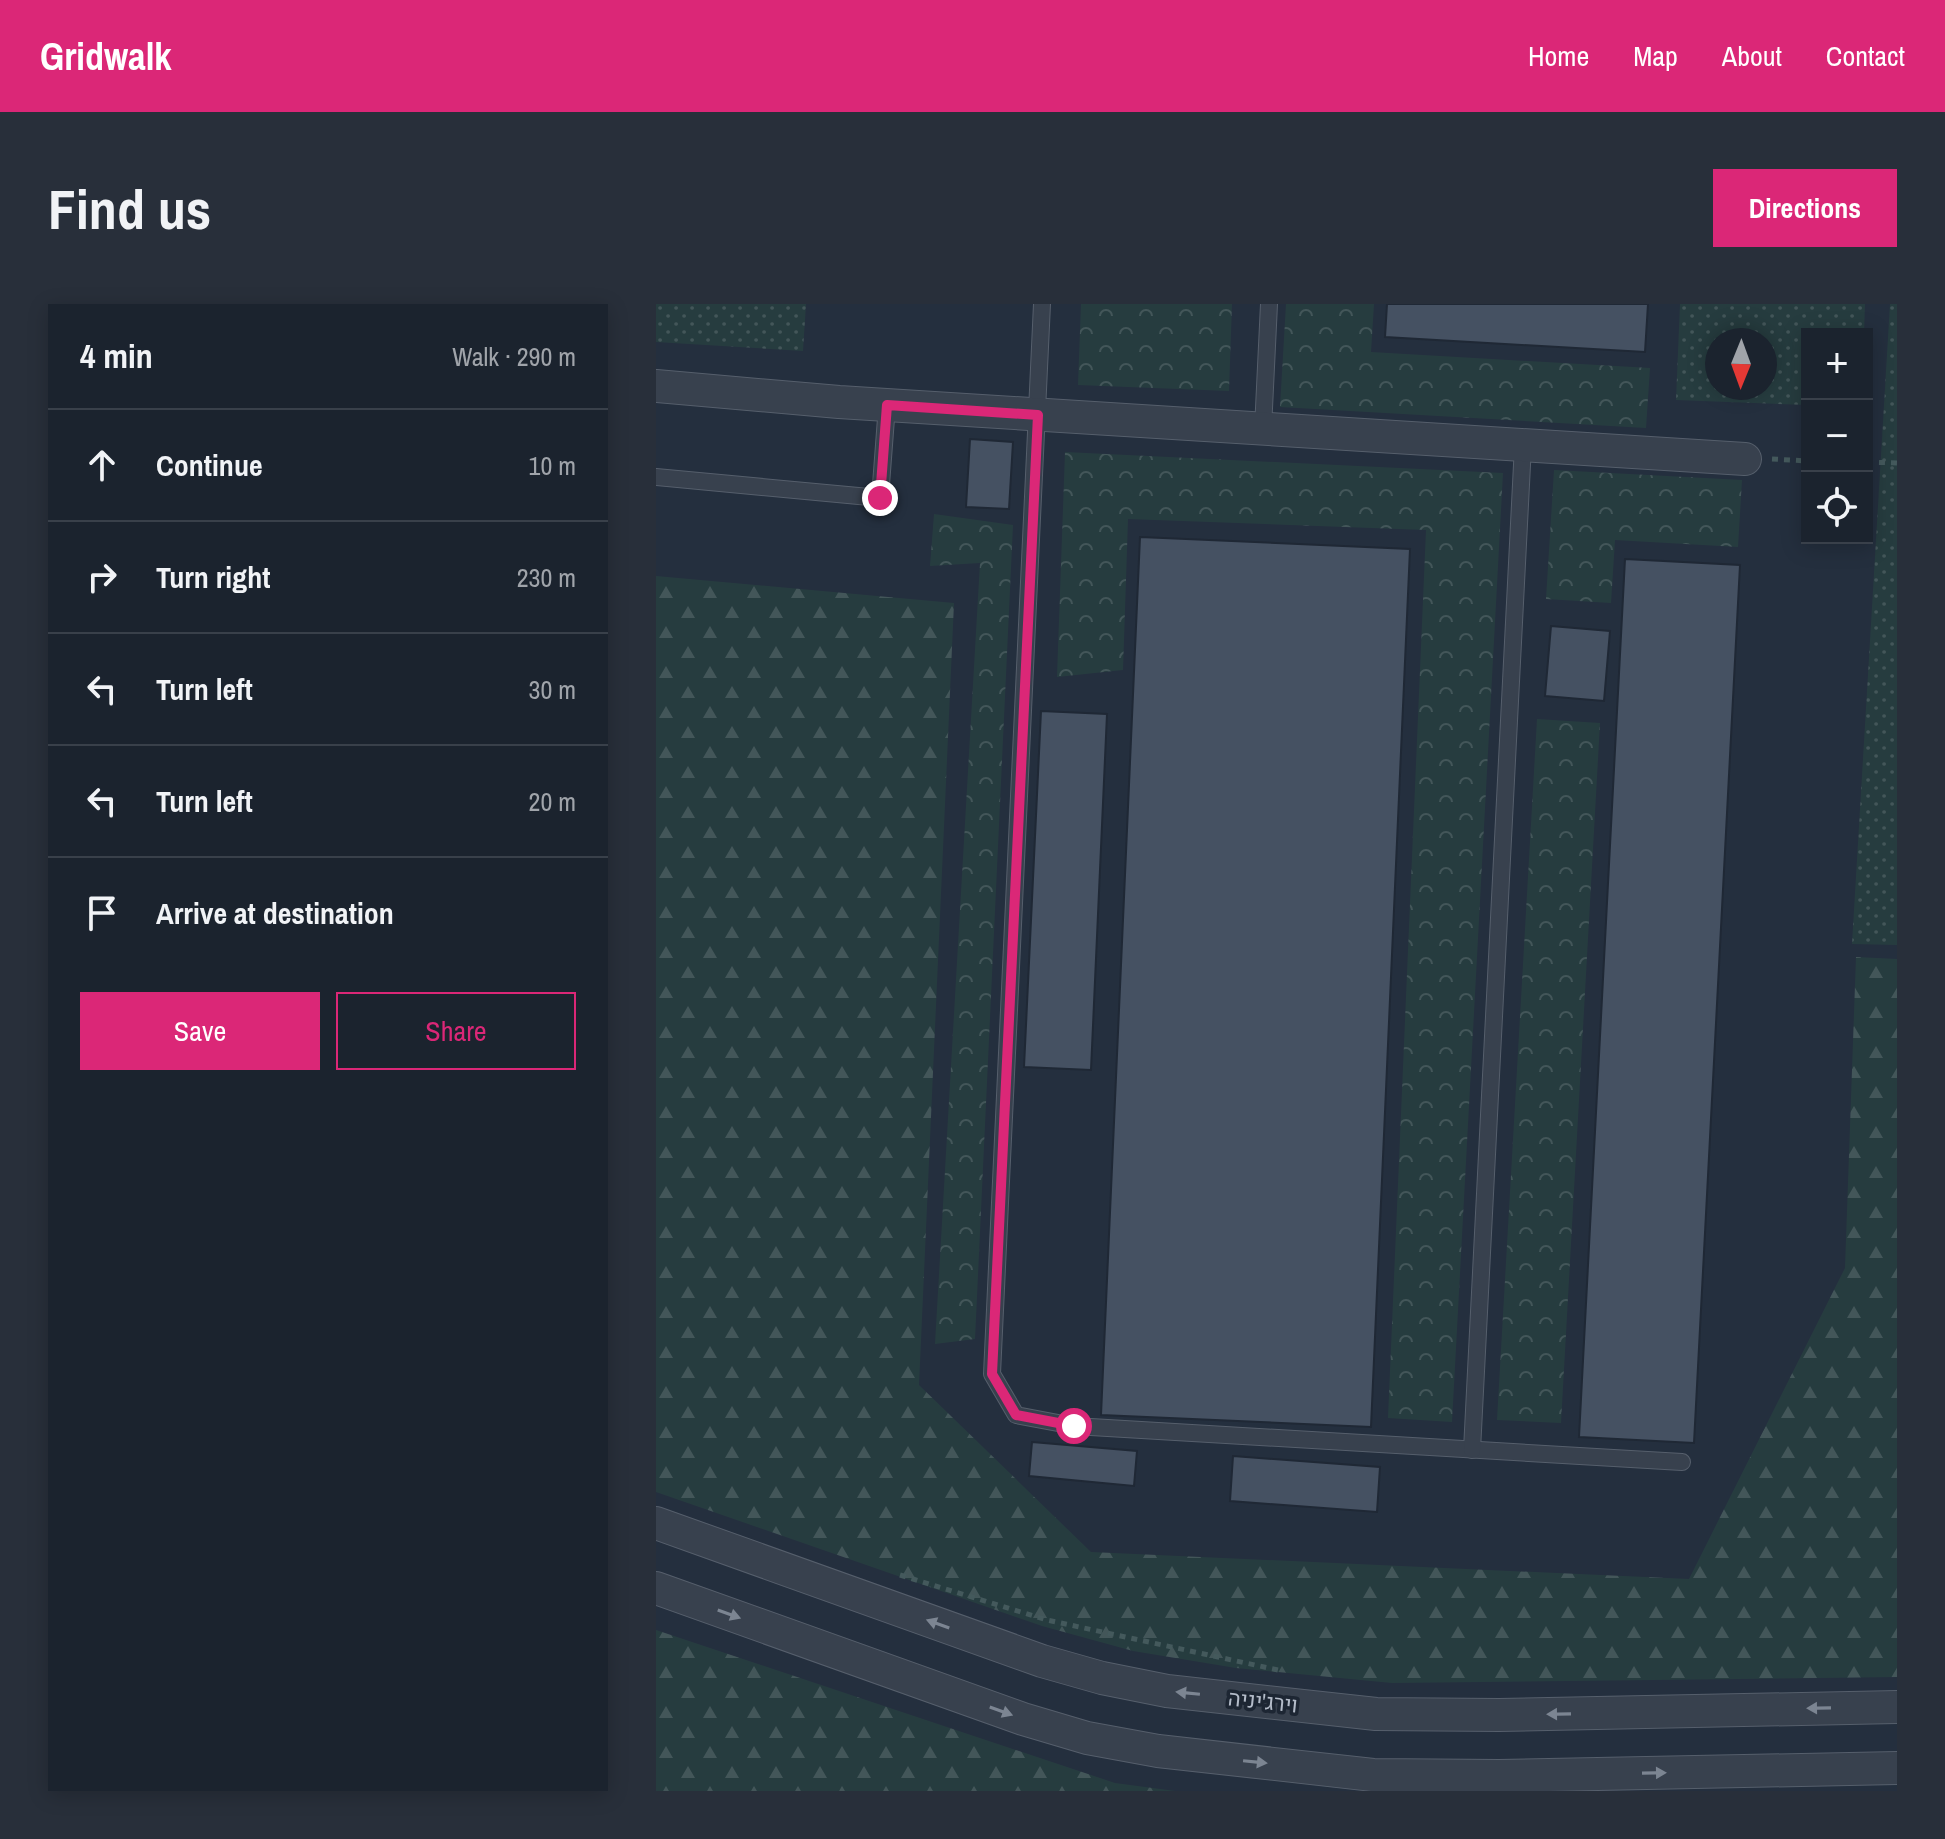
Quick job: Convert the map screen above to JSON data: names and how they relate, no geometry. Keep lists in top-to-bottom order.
{
  "streets": {
    "street": ["וירג'יניה"]
  },
  "north": "bottom",
  "page": {
    "header": "Gridwalk",
    "nav": [
      "Home",
      "Map",
      "About",
      "Contact"
    ],
    "buttons": [
      "Directions",
      ["Save", "Share"]
    ],
    "title": "Find us",
    "heading": ["4 min", "Walk · 290 m"],
    "map_buttons": ["+", "−"],
    "list": [
      ["Continue", "10 m"],
      ["Turn right", "230 m"],
      ["Turn left", "30 m"],
      ["Turn left", "20 m"],
      "Arrive at destination"
    ]
  }
}
